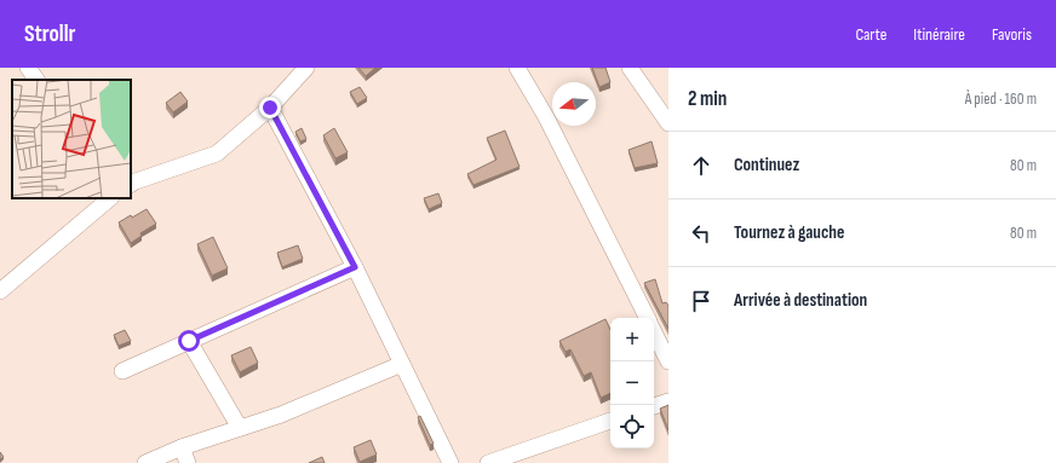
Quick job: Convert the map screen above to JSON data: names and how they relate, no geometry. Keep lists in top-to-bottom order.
{
  "north": "left",
  "page": {
    "header": "Strollr",
    "nav": ["Carte", "Itinéraire", "Favoris"],
    "heading": ["2 min", "À pied · 160 m"],
    "list": [
      ["Continuez", "80 m"],
      ["Tournez à gauche", "80 m"],
      "Arrivée à destination"
    ],
    "map_buttons": ["+", "−"]
  }
}
